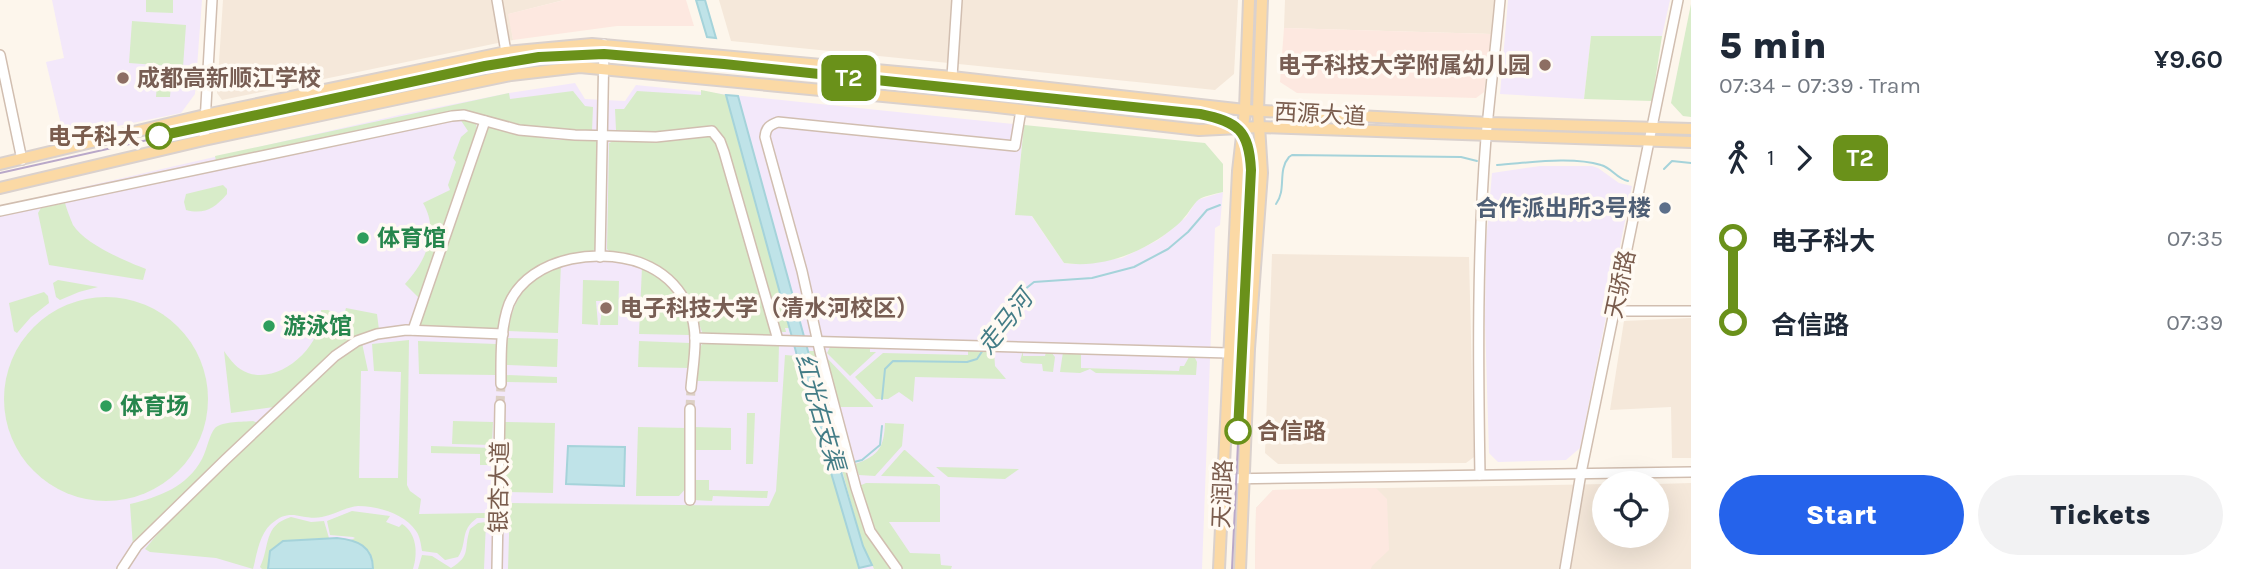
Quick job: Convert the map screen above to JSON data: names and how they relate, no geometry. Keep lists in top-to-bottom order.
{
  "streets": {
    "main road": ["西源大道", "天润路"],
    "street": ["天骄路", "银杏大道"]
  },
  "crossings": [
    ["西源大道", "天骄路"],
    ["西源大道", "天润路"]
  ],
  "water": ["走马河", "红光右支渠"],
  "places": [
    "电子科技大学附属幼儿园",
    "成都高新顺江学校",
    "电子科大",
    "合作派出所3号楼",
    "体育馆",
    "电子科技大学（清水河校区）",
    "游泳馆",
    "体育场",
    "合信路"
  ],
  "lines": ["tram line T2"],
  "page": {
    "on_map": "T2",
    "heading": ["5 min", "07:34 – 07:39 · Tram", "¥9.60"],
    "legs": ["1", "T2"],
    "list": [
      {
        "name": "电子科大",
        "value": "07:35"
      },
      {
        "name": "合信路",
        "value": "07:39"
      }
    ],
    "buttons": ["Start", "Tickets"]
  }
}
